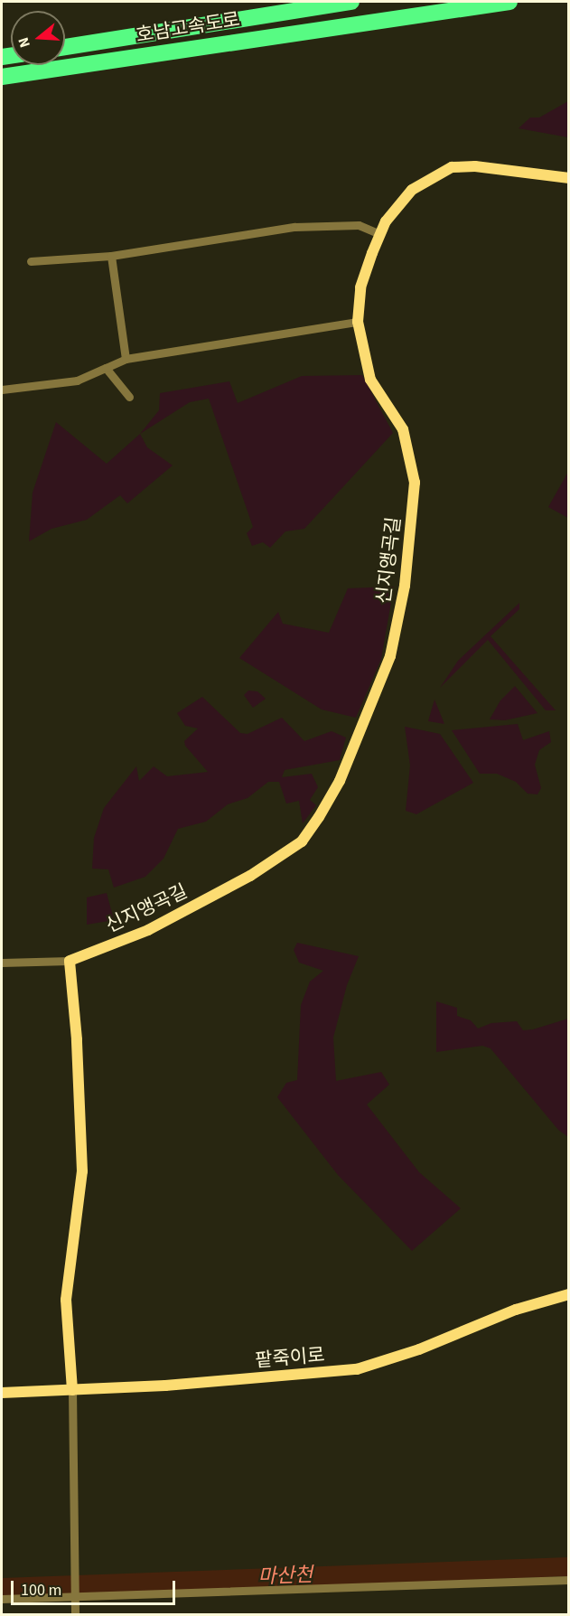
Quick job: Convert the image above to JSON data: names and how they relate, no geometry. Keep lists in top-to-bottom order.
{
  "streets": {
    "highway": ["호남고속도로"],
    "street": ["신지앵곡길", "팥죽이로"]
  },
  "water": ["마산천"],
  "scale_bar": "100 m",
  "north": "left"
}
